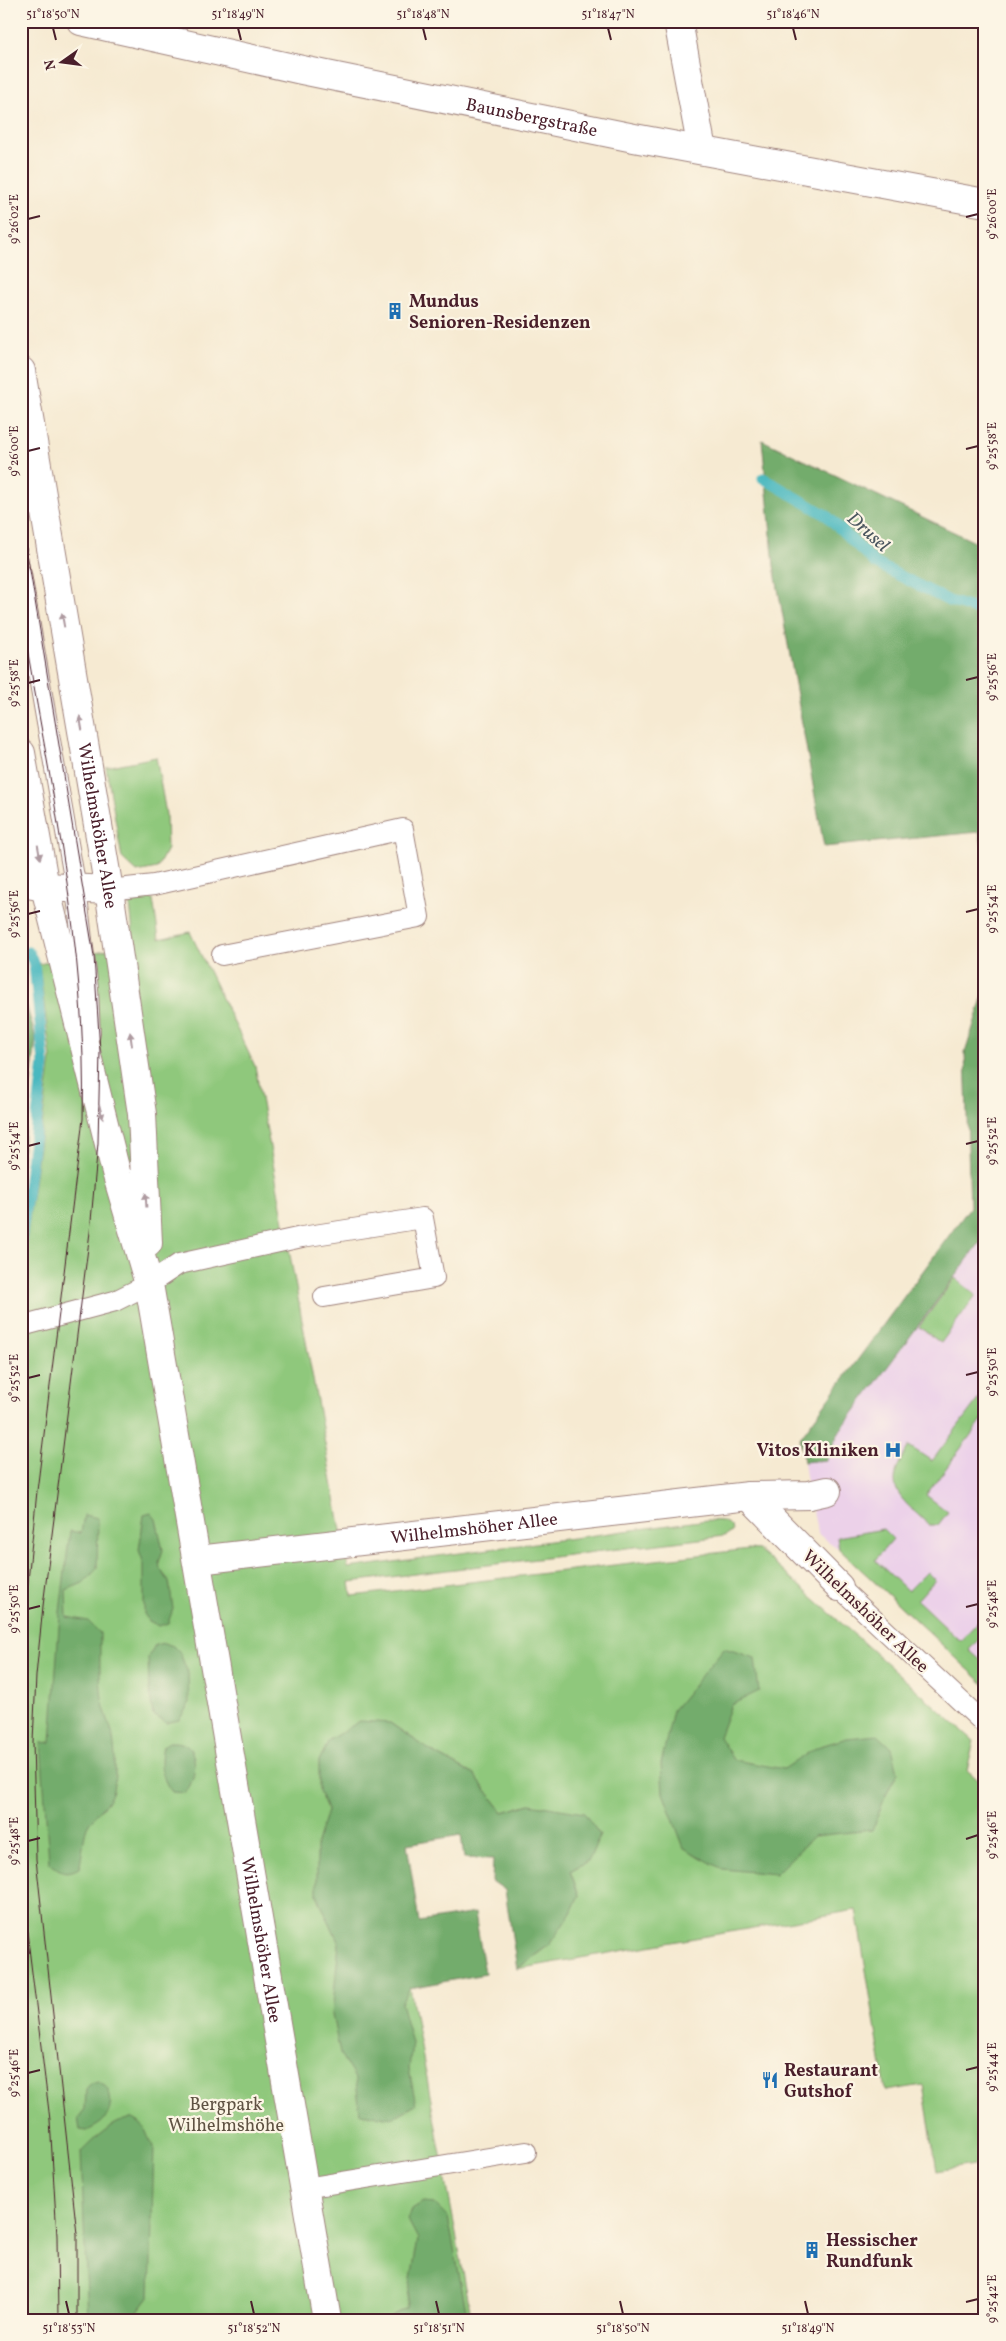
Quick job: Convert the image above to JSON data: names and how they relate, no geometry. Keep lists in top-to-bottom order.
{
  "streets": {
    "main road": ["Baunsbergstraße", "Wilhelmshöher Allee"]
  },
  "water": ["Drusel"],
  "parks": ["Bergpark Wilhelmshöhe"],
  "places": {
    "building": ["Mundus Senioren-Residenzen", "Hessischer Rundfunk"],
    "hospital": ["Vitos Kliniken"],
    "restaurant": ["Restaurant Gutshof"]
  },
  "north": "left",
  "coordinates": [
    "51°18'50\"N",
    "51°18'49\"N",
    "51°18'48\"N",
    "51°18'47\"N",
    "51°18'46\"N",
    "9°26'00\"E",
    "9°26'02\"E",
    "9°25'58\"E",
    "9°25'56\"E",
    "9°25'54\"E",
    "9°25'52\"E",
    "9°25'50\"E",
    "9°25'48\"E",
    "9°25'46\"E",
    "9°25'44\"E",
    "9°25'42\"E",
    "51°18'53\"N",
    "51°18'52\"N",
    "51°18'51\"N"
  ]
}
